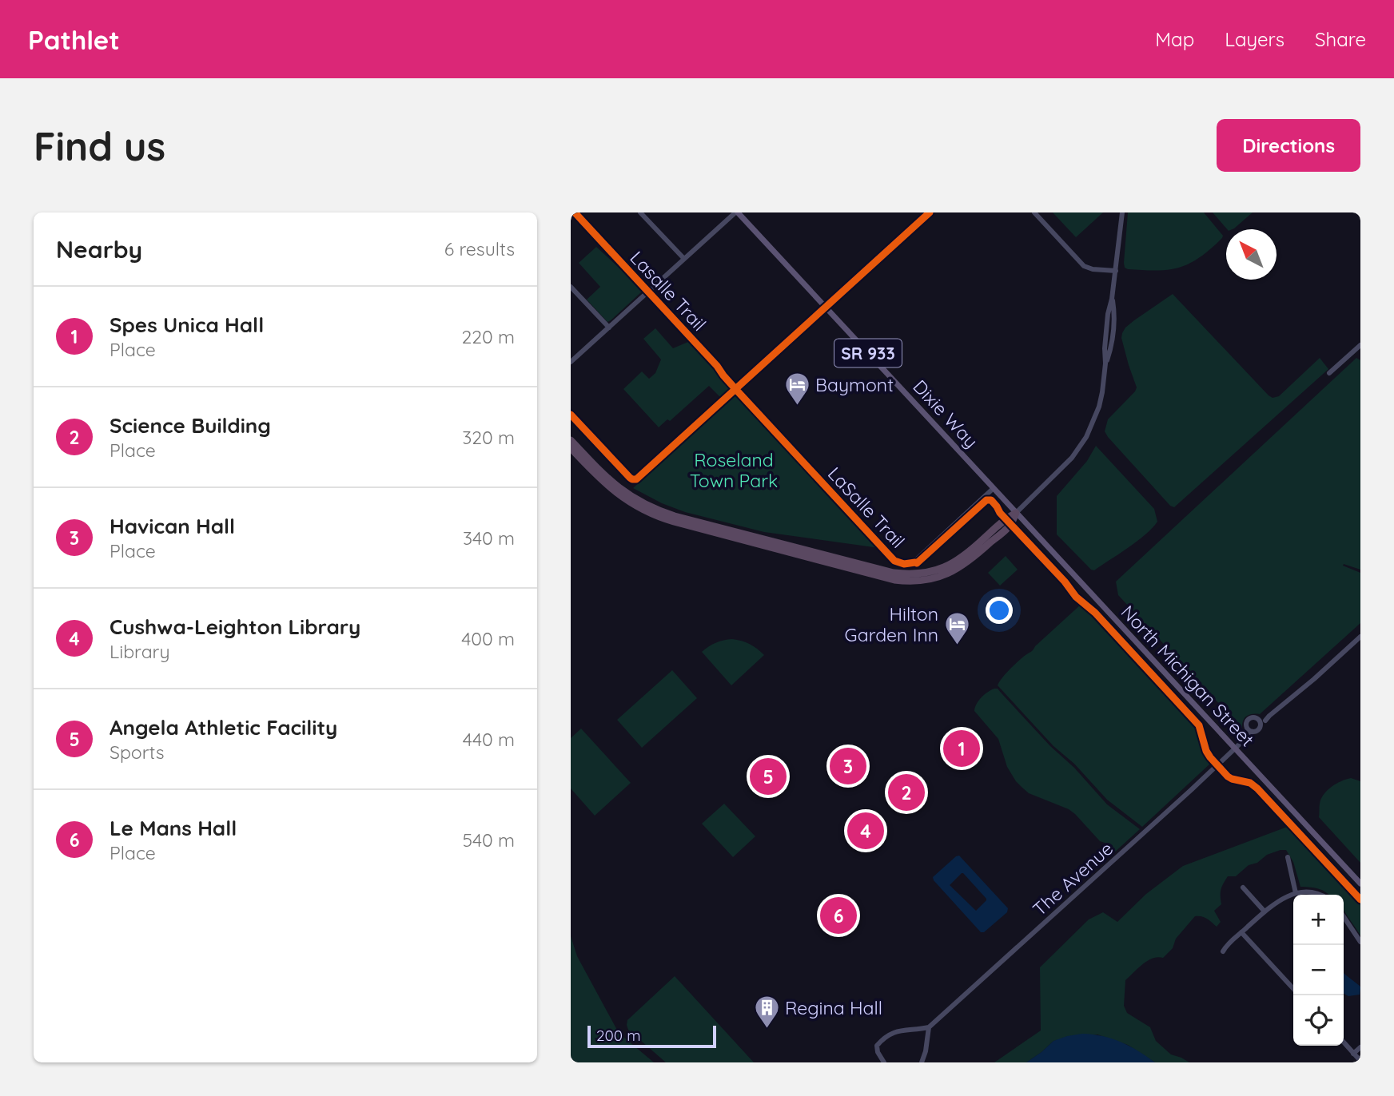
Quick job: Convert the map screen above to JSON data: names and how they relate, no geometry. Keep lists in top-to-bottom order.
{
  "streets": {
    "main road": ["SR 933", "Dixie Way", "North Michigan Street"],
    "street": ["The Avenue"],
    "cycle path": ["Lasalle Trail"]
  },
  "crossings": [
    ["Dixie Way", "North Michigan Street"],
    ["North Michigan Street", "The Avenue"]
  ],
  "parks": ["Roseland Town Park"],
  "places": {
    "hotel": ["Baymont", "Hilton Garden Inn"],
    "building": ["Regina Hall"]
  },
  "scale_bar": "200 m",
  "north": "top left",
  "page": {
    "header": "Pathlet",
    "nav": ["Map", "Layers", "Share"],
    "buttons": "Directions",
    "title": "Find us",
    "heading": ["Nearby", "6 results"],
    "list": [
      {
        "mark": "1",
        "name": "Spes Unica Hall",
        "note": "Place",
        "value": "220 m"
      },
      {
        "mark": "2",
        "name": "Science Building",
        "note": "Place",
        "value": "320 m"
      },
      {
        "mark": "3",
        "name": "Havican Hall",
        "note": "Place",
        "value": "340 m"
      },
      {
        "mark": "4",
        "name": "Cushwa-Leighton Library",
        "note": "Library",
        "value": "400 m"
      },
      {
        "mark": "5",
        "name": "Angela Athletic Facility",
        "note": "Sports",
        "value": "440 m"
      },
      {
        "mark": "6",
        "name": "Le Mans Hall",
        "note": "Place",
        "value": "540 m"
      }
    ],
    "pins": [
      "1",
      "3",
      "5",
      "2",
      "4",
      "6"
    ],
    "map_buttons": ["+", "−"],
    "scale": "200 m"
  }
}
